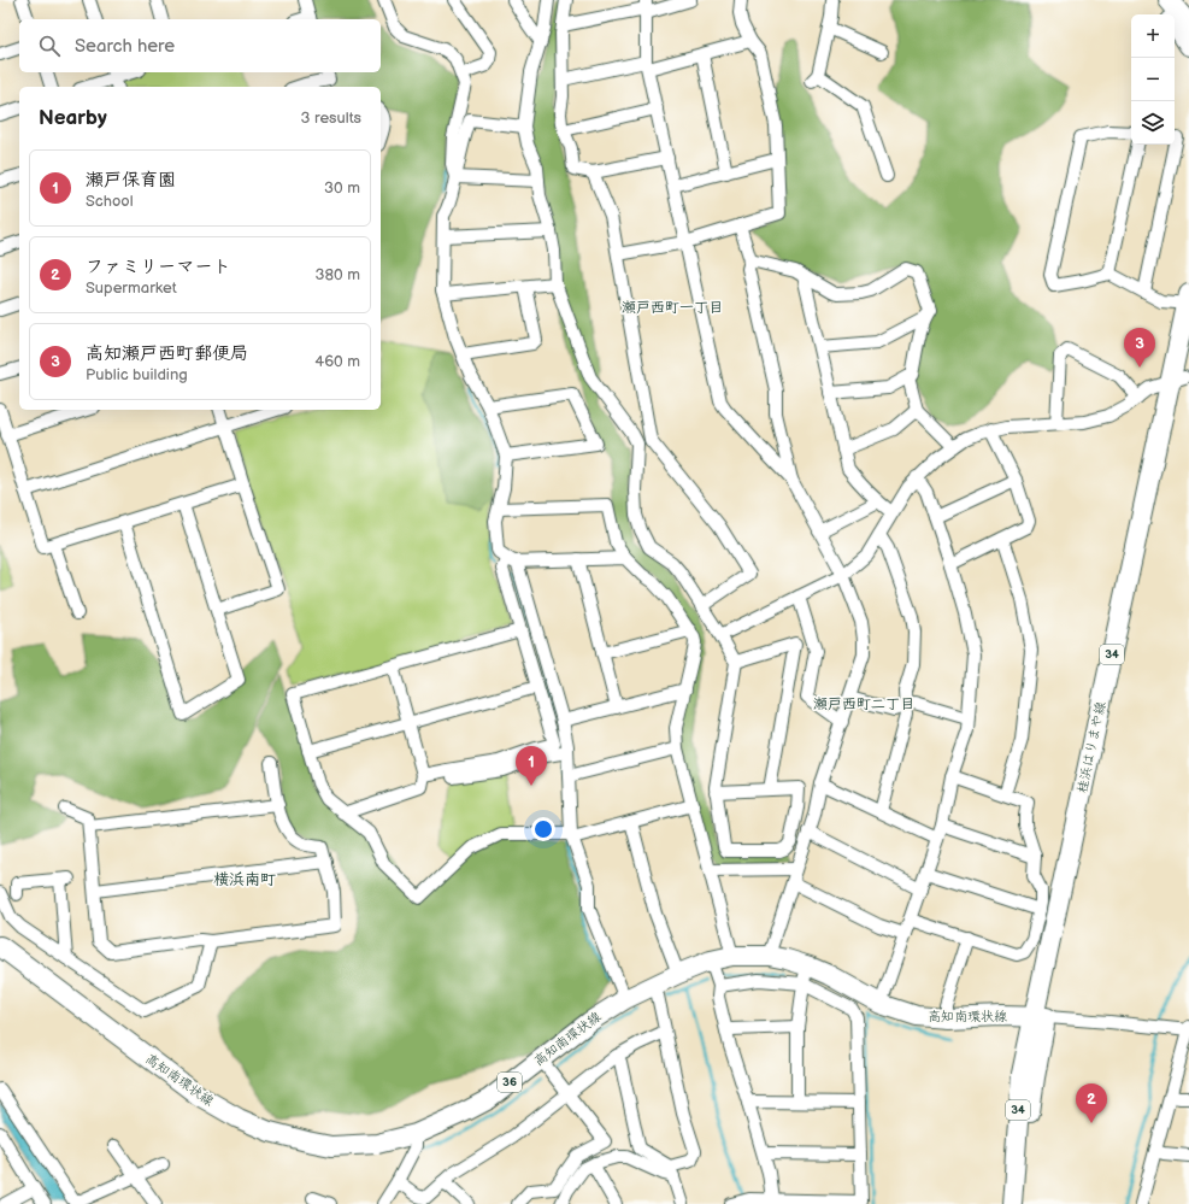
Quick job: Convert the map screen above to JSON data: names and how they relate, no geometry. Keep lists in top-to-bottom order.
{
  "streets": {
    "main road": [
      "34",
      "桂浜はりまや線",
      "高知南環状線",
      "36"
    ]
  },
  "crossings": [
    ["桂浜はりまや線", "高知南環状線"]
  ],
  "districts": ["瀬戸西町一丁目", "瀬戸西町二丁目", "横浜南町"],
  "page": {
    "map_buttons": ["+", "−"],
    "search": "Search here",
    "heading": ["Nearby", "3 results"],
    "list": [
      {
        "mark": "1",
        "name": "瀬戸保育園",
        "note": "School",
        "value": "30 m"
      },
      {
        "mark": "2",
        "name": "ファミリーマート",
        "note": "Supermarket",
        "value": "380 m"
      },
      {
        "mark": "3",
        "name": "高知瀬戸西町郵便局",
        "note": "Public building",
        "value": "460 m"
      }
    ],
    "pins": ["3", "1", "2"]
  }
}
